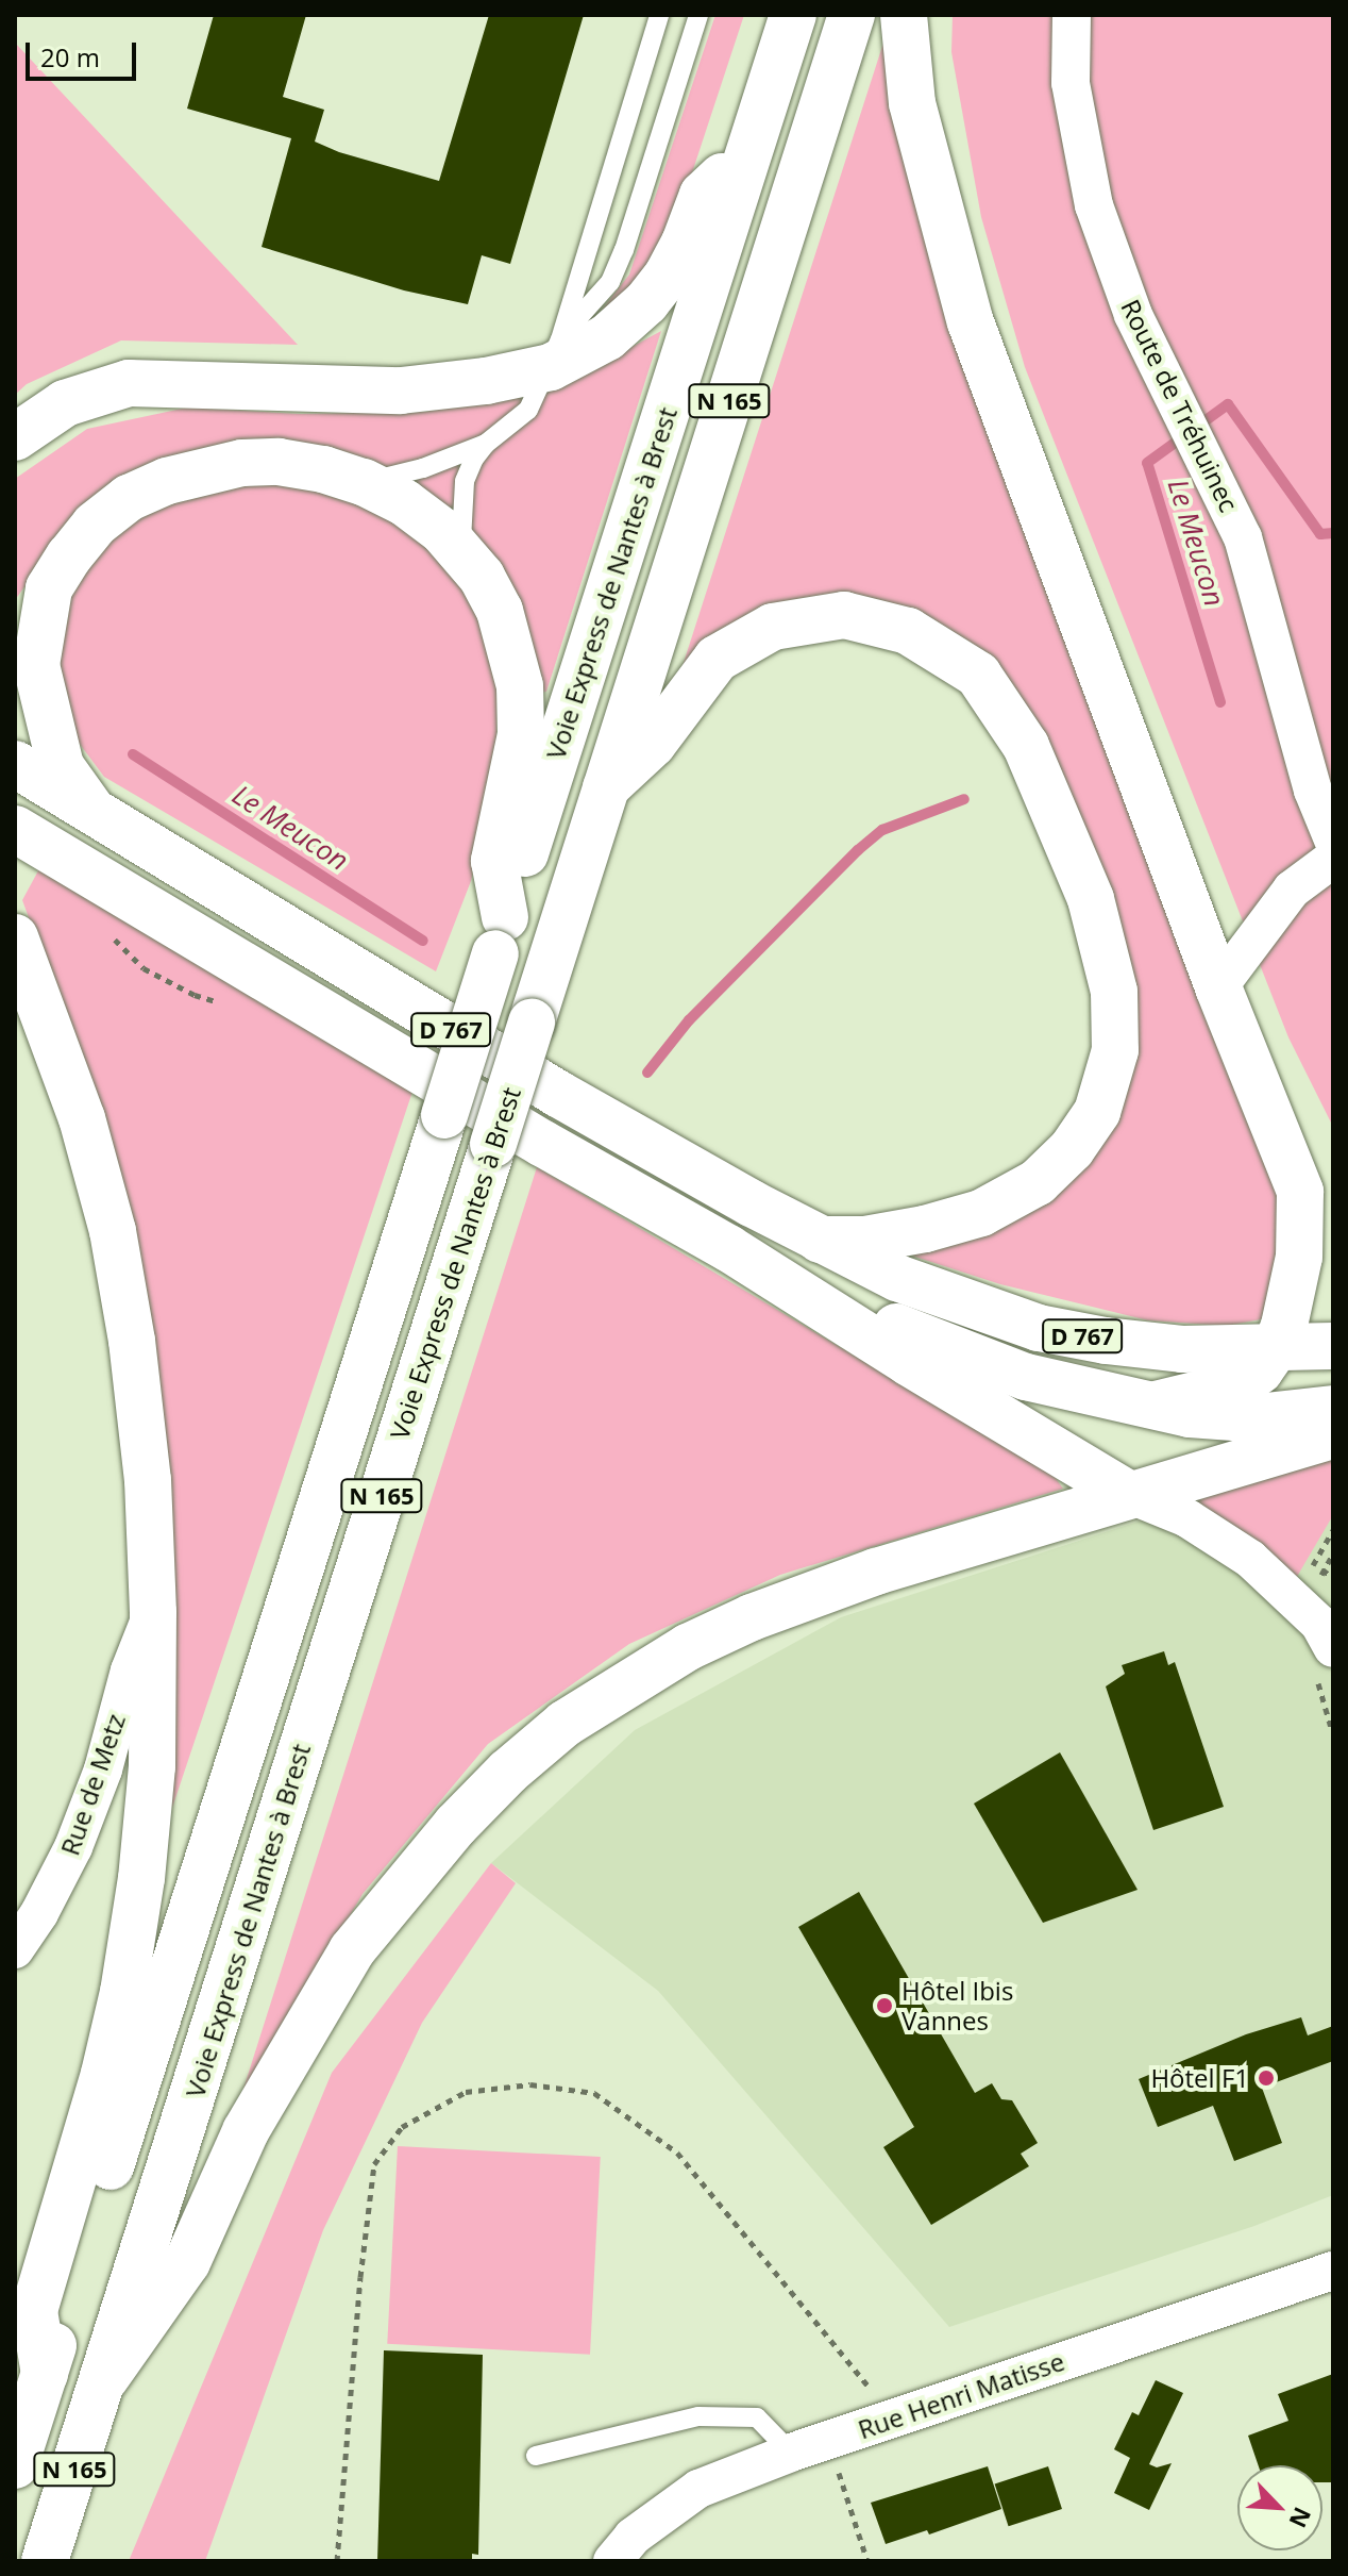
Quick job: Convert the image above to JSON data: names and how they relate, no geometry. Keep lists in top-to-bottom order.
{
  "streets": {
    "main road": ["N 165", "Voie Express de Nantes à Brest", "D 767"],
    "street": ["Route de Tréhuinec", "Rue de Metz", "Rue Henri Matisse"]
  },
  "water": ["Le Meucon"],
  "places": ["Hôtel Ibis Vannes", "Hôtel F1"],
  "scale_bar": "20 m",
  "north": "bottom right"
}
